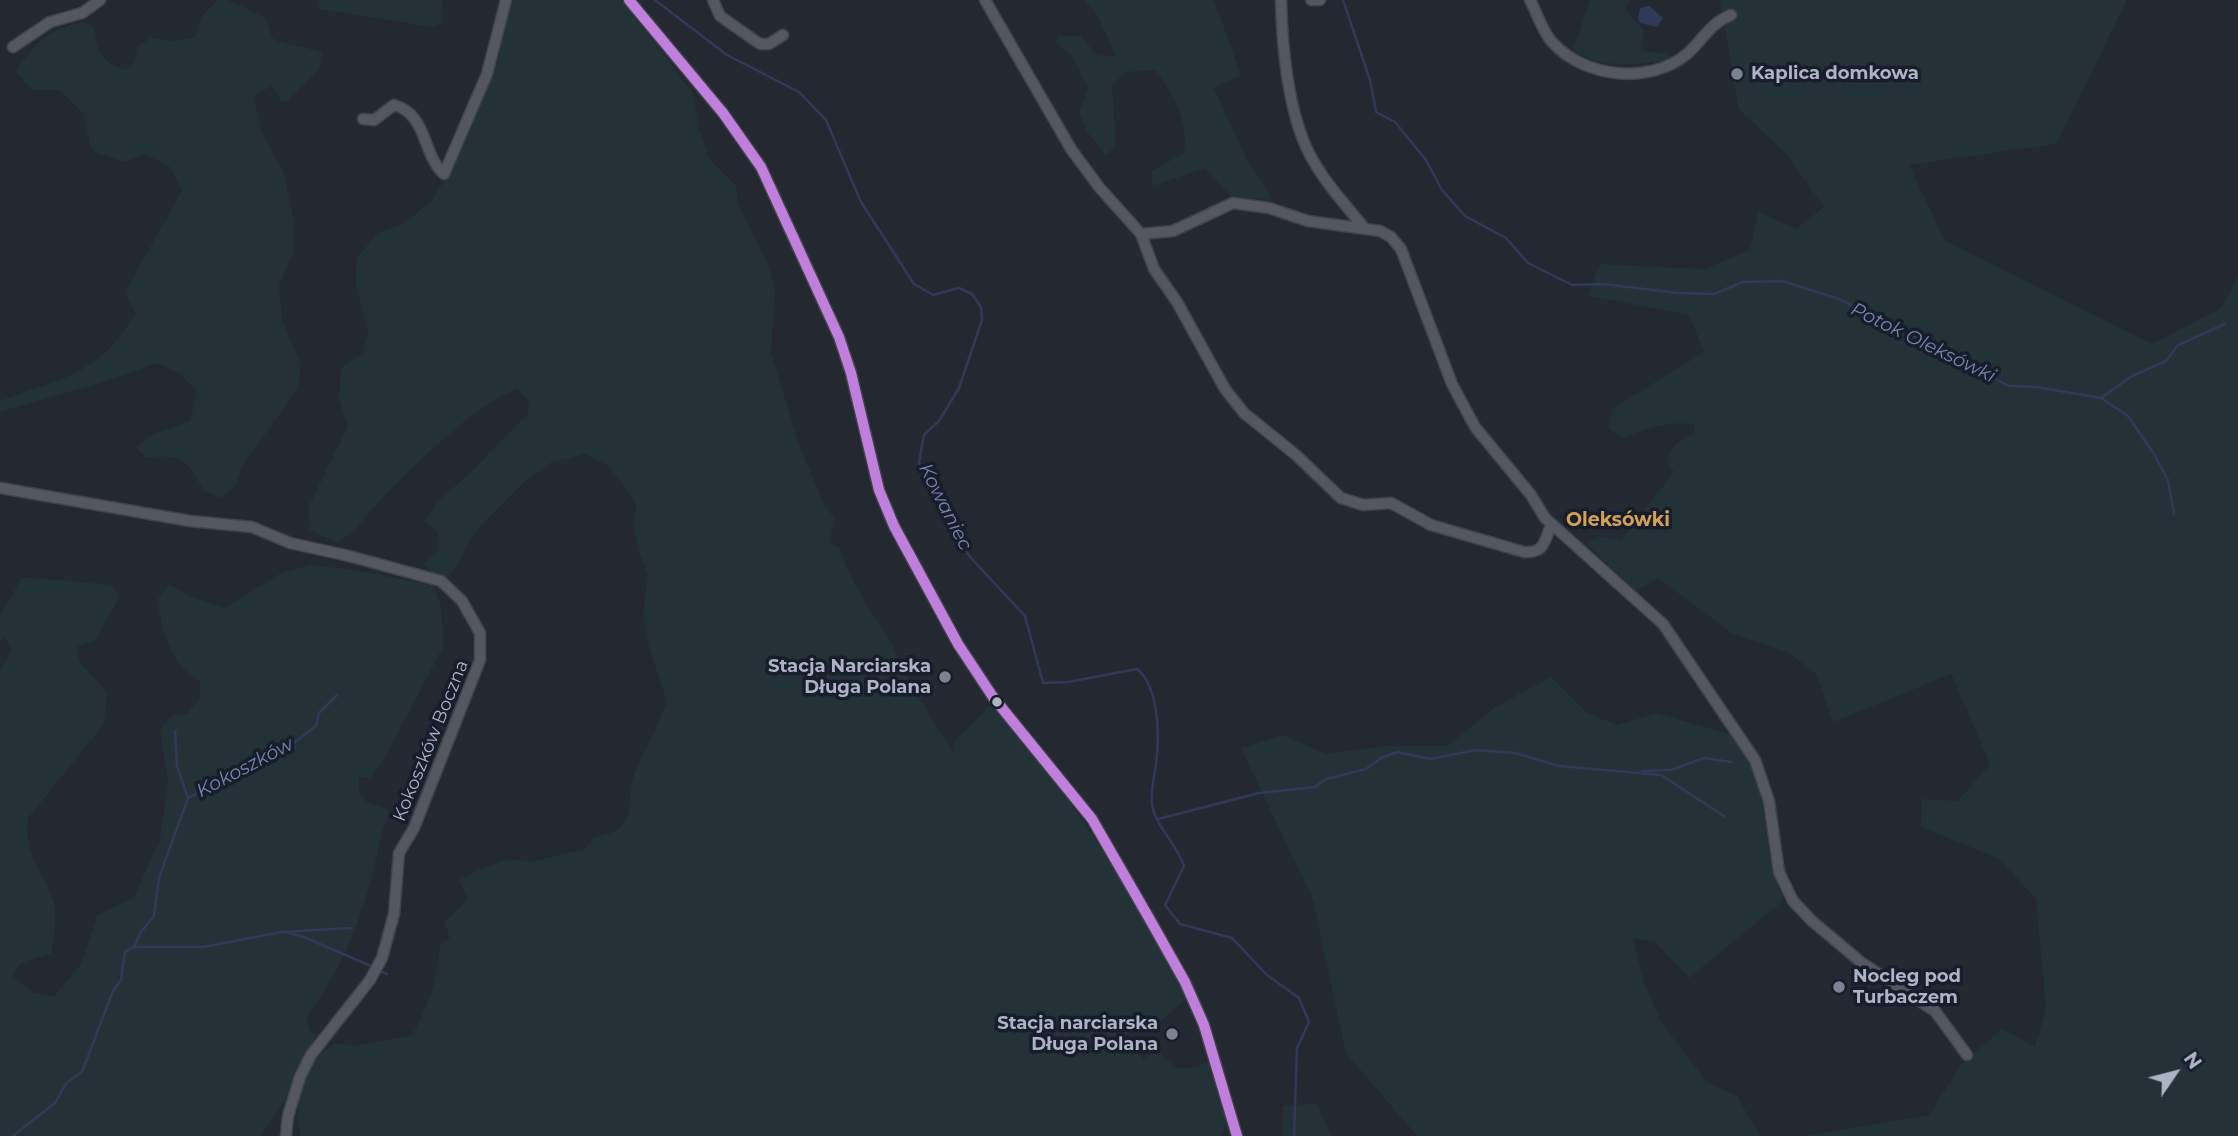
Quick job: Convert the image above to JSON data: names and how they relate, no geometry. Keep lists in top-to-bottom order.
{
  "streets": {
    "street": ["Kokoszków Boczna"]
  },
  "districts": ["Oleksówki"],
  "water": ["Potok Oleksówki", "Kowaniec", "Kokoszków"],
  "places": [
    "Kaplica domkowa",
    "Stacja Narciarska Długa Polana",
    "Nocleg pod Turbaczem",
    "Stacja narciarska Długa Polana"
  ],
  "north": "top right"
}
